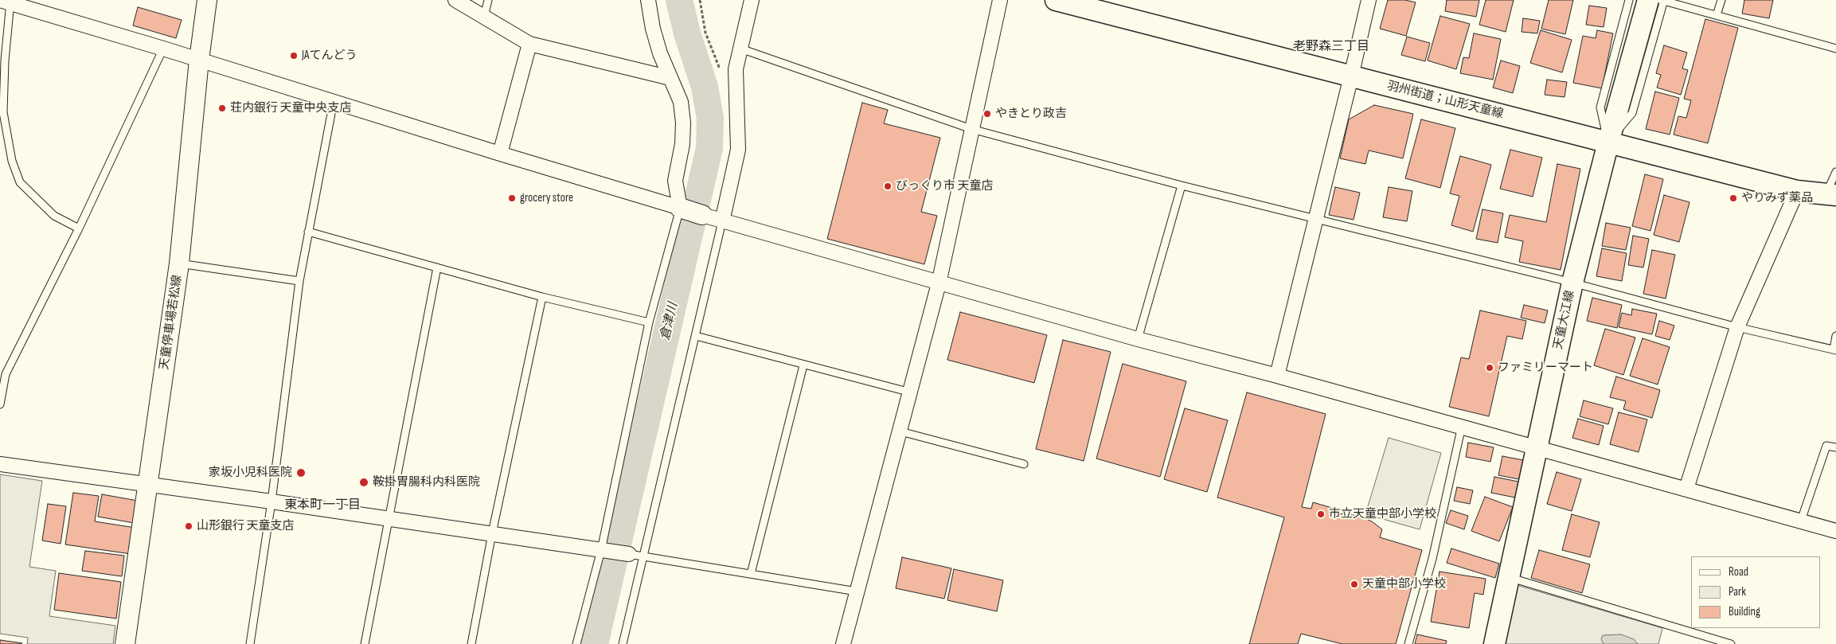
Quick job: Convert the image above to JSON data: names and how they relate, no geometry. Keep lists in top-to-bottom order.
{
  "streets": {
    "main road": ["羽州街道；山形天童線", "天童大江線", "天童停車場若松線"]
  },
  "crossings": [
    ["羽州街道；山形天童線", "天童大江線"]
  ],
  "districts": ["老野森三丁目", "東本町一丁目"],
  "water": ["倉津川"],
  "places": [
    "JAてんどう",
    "荘内銀行 天童中央支店",
    "やきとり政吉",
    "びっくり市 天童店",
    "grocery store",
    "やりみず薬品",
    "ファミリーマート",
    "家坂小児科医院",
    "鞍掛胃腸科内科医院",
    "市立天童中部小学校",
    "山形銀行 天童支店",
    "天童中部小学校"
  ],
  "legend": ["Road", "Park", "Building"]
}
